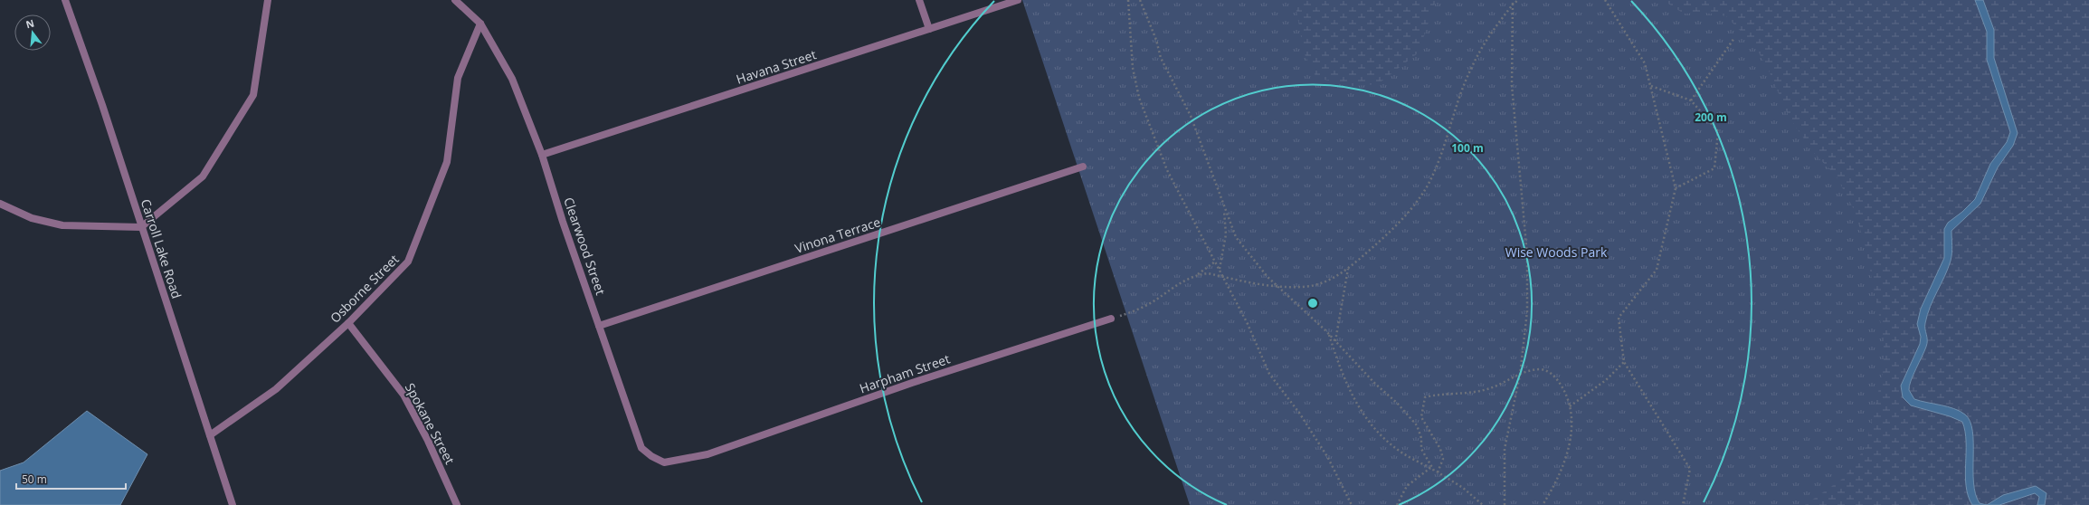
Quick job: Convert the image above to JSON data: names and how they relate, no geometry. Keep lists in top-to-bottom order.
{
  "streets": {
    "street": [
      "Havana Street",
      "Vinona Terrace",
      "Clearwood Street",
      "Carroll Lake Road",
      "Osborne Street",
      "Harpham Street",
      "Spokane Street"
    ]
  },
  "crossings": [
    ["Havana Street", "Clearwood Street"],
    ["Vinona Terrace", "Clearwood Street"],
    ["Clearwood Street", "Osborne Street"],
    ["Clearwood Street", "Harpham Street"],
    ["Carroll Lake Road", "Osborne Street"],
    ["Osborne Street", "Spokane Street"]
  ],
  "parks": ["Wise Woods Park"],
  "scale_bar": "50 m",
  "north": "top",
  "rings": ["200 m", "100 m"]
}
